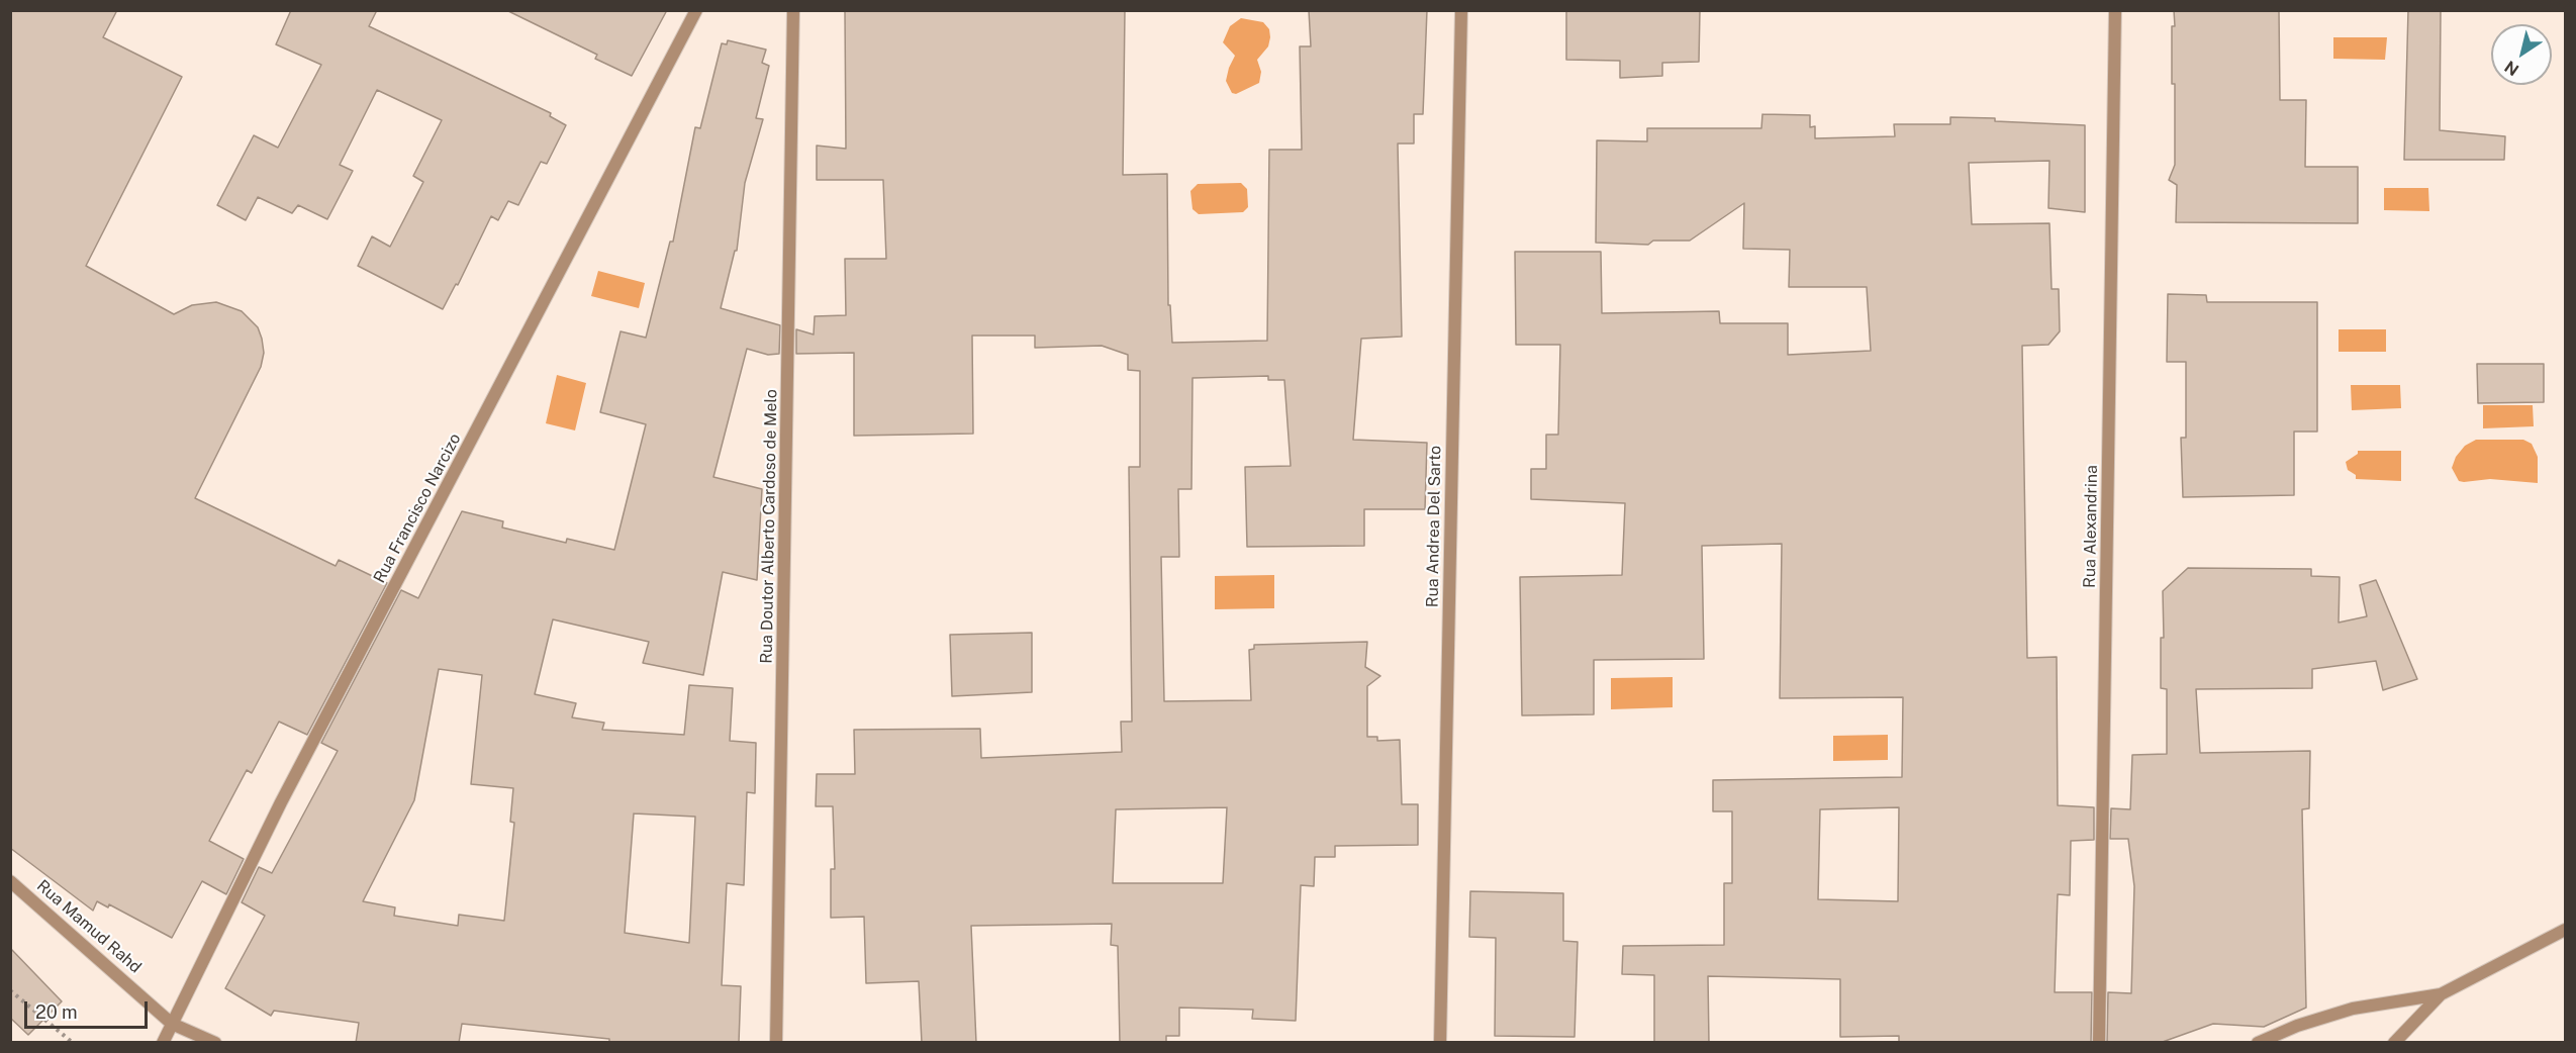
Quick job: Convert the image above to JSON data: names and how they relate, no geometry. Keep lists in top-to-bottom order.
{
  "streets": {
    "street": [
      "Rua Francisco Narcizo",
      "Rua Doutor Alberto Cardoso de Melo",
      "Rua Andrea Del Sarto",
      "Rua Alexandrina",
      "Rua Mamud Rahd"
    ]
  },
  "crossings": [
    ["Rua Francisco Narcizo", "Rua Mamud Rahd"]
  ],
  "scale_bar": "20 m",
  "north": "bottom left"
}
